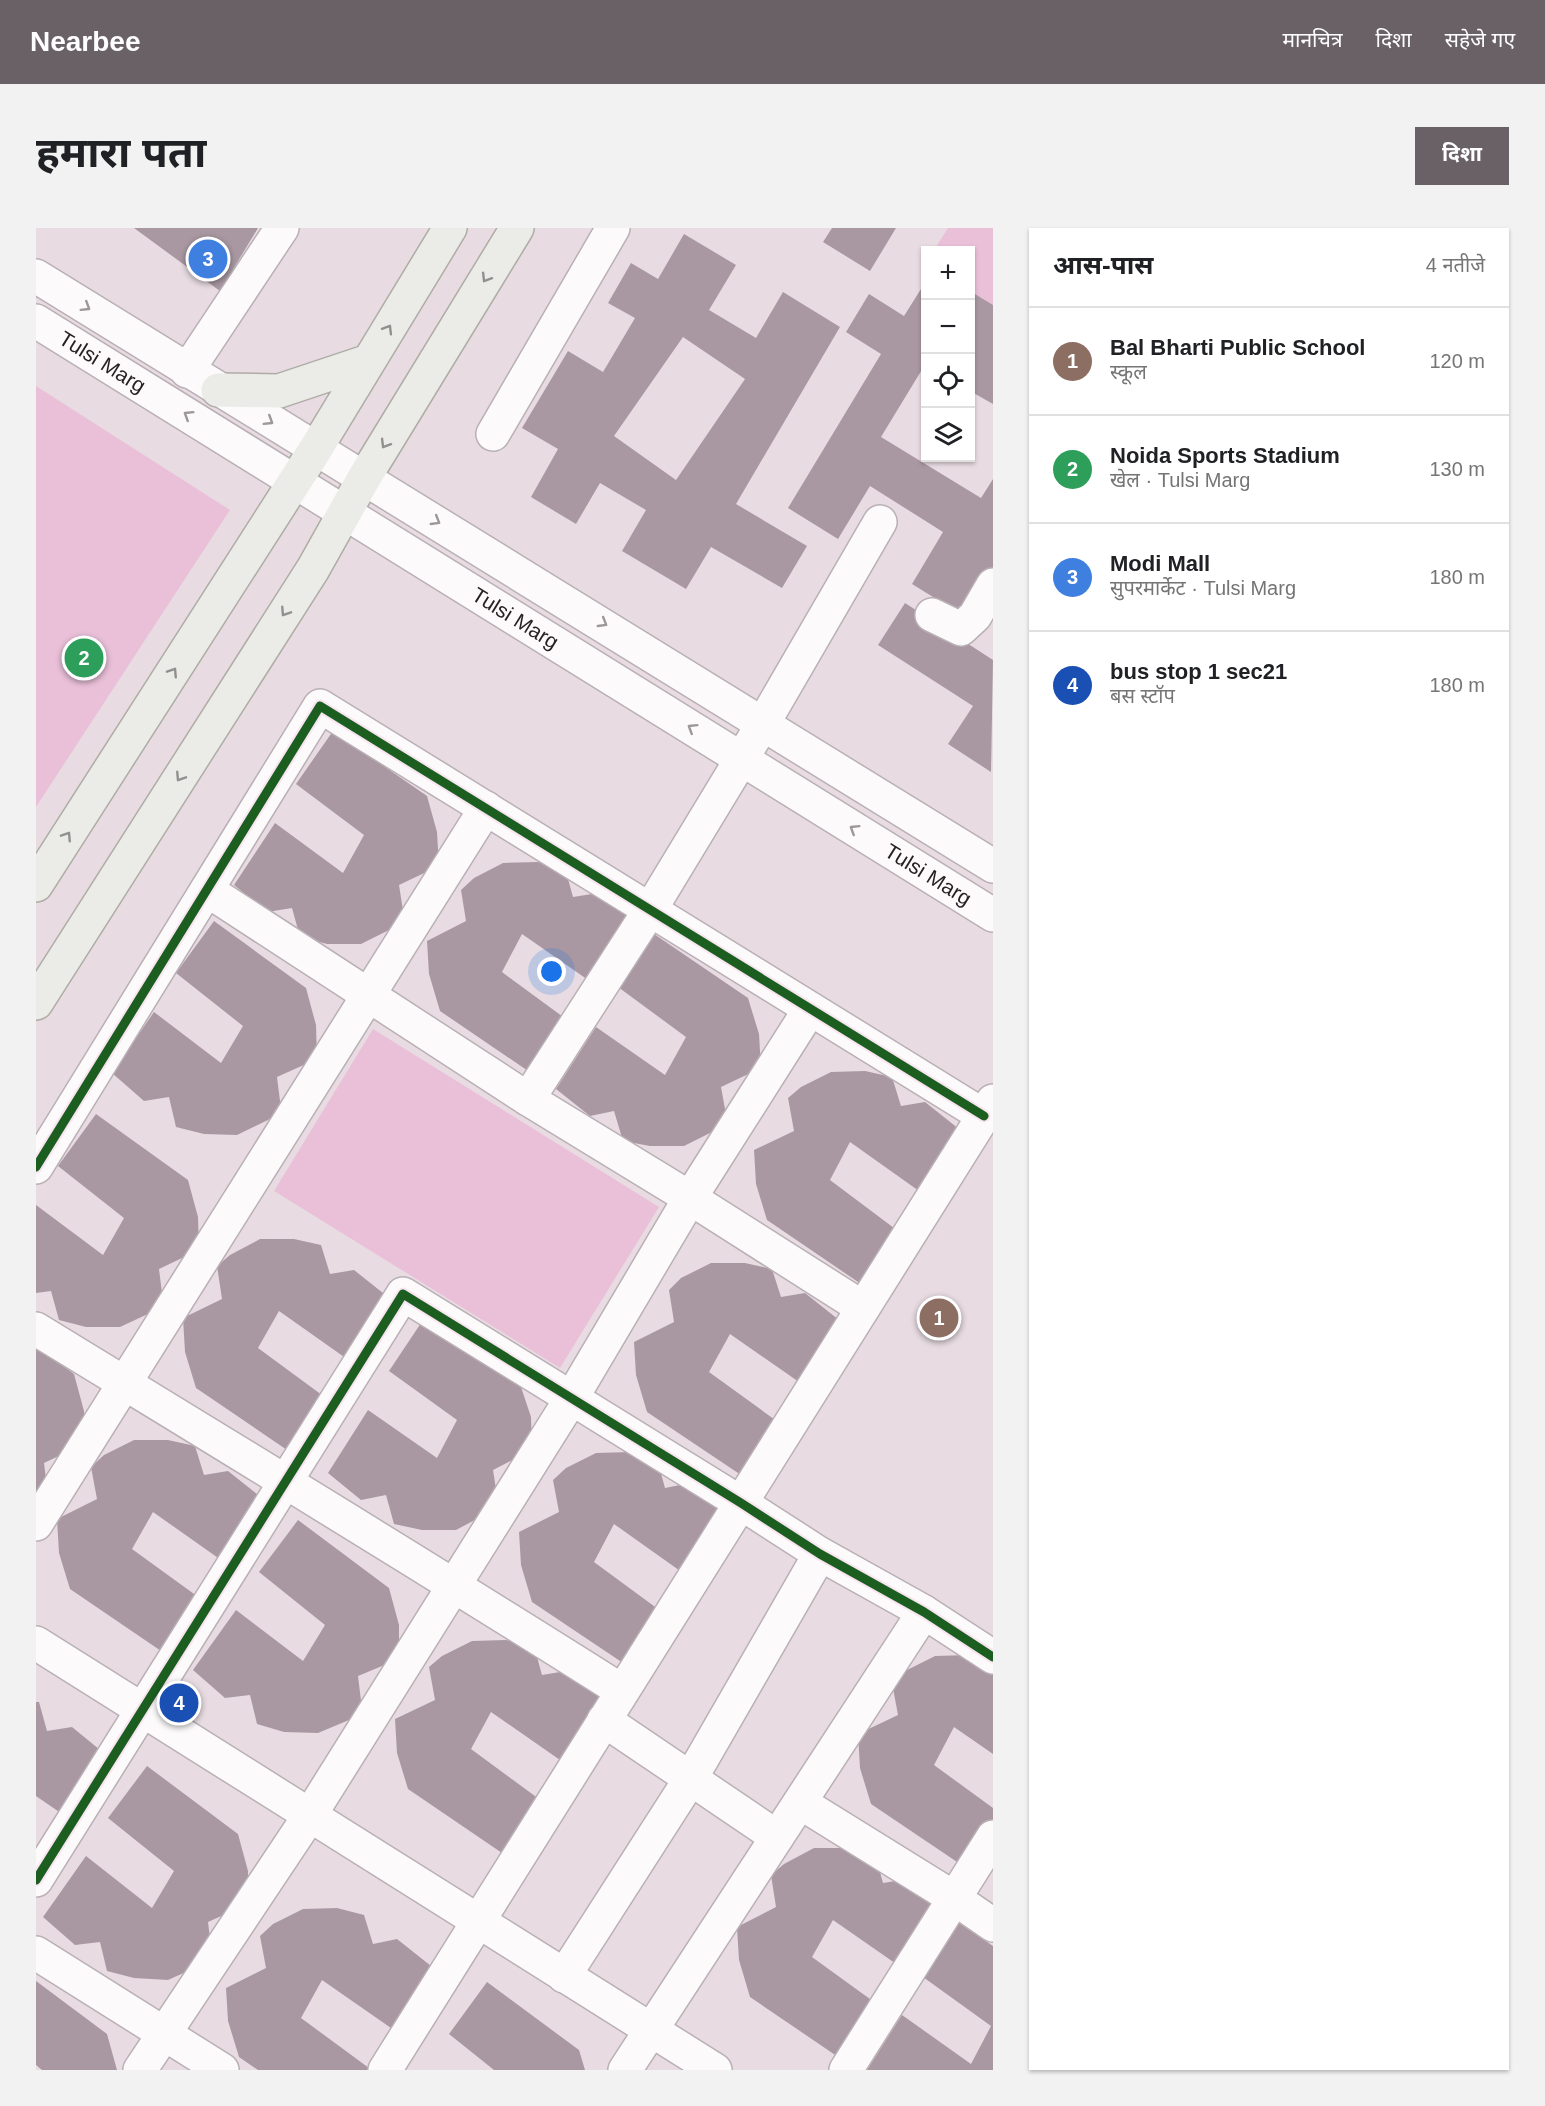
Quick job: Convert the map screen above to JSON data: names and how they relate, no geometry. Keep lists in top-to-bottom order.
{
  "streets": {
    "street": ["Tulsi Marg"]
  },
  "page": {
    "header": "Nearbee",
    "nav": ["मानचित्र", "दिशा", "सहेजे गए"],
    "buttons": "दिशा",
    "title": "हमारा पता",
    "heading": ["आस-पास", "4 नतीजे"],
    "pins": [
      "3",
      "2",
      "1",
      "4"
    ],
    "map_buttons": ["+", "−"],
    "list": [
      {
        "mark": "1",
        "name": "Bal Bharti Public School",
        "note": "स्कूल",
        "value": "120 m"
      },
      {
        "mark": "2",
        "name": "Noida Sports Stadium",
        "note": "खेल · Tulsi Marg",
        "value": "130 m"
      },
      {
        "mark": "3",
        "name": "Modi Mall",
        "note": "सुपरमार्केट · Tulsi Marg",
        "value": "180 m"
      },
      {
        "mark": "4",
        "name": "bus stop 1 sec21",
        "note": "बस स्टॉप",
        "value": "180 m"
      }
    ]
  }
}
